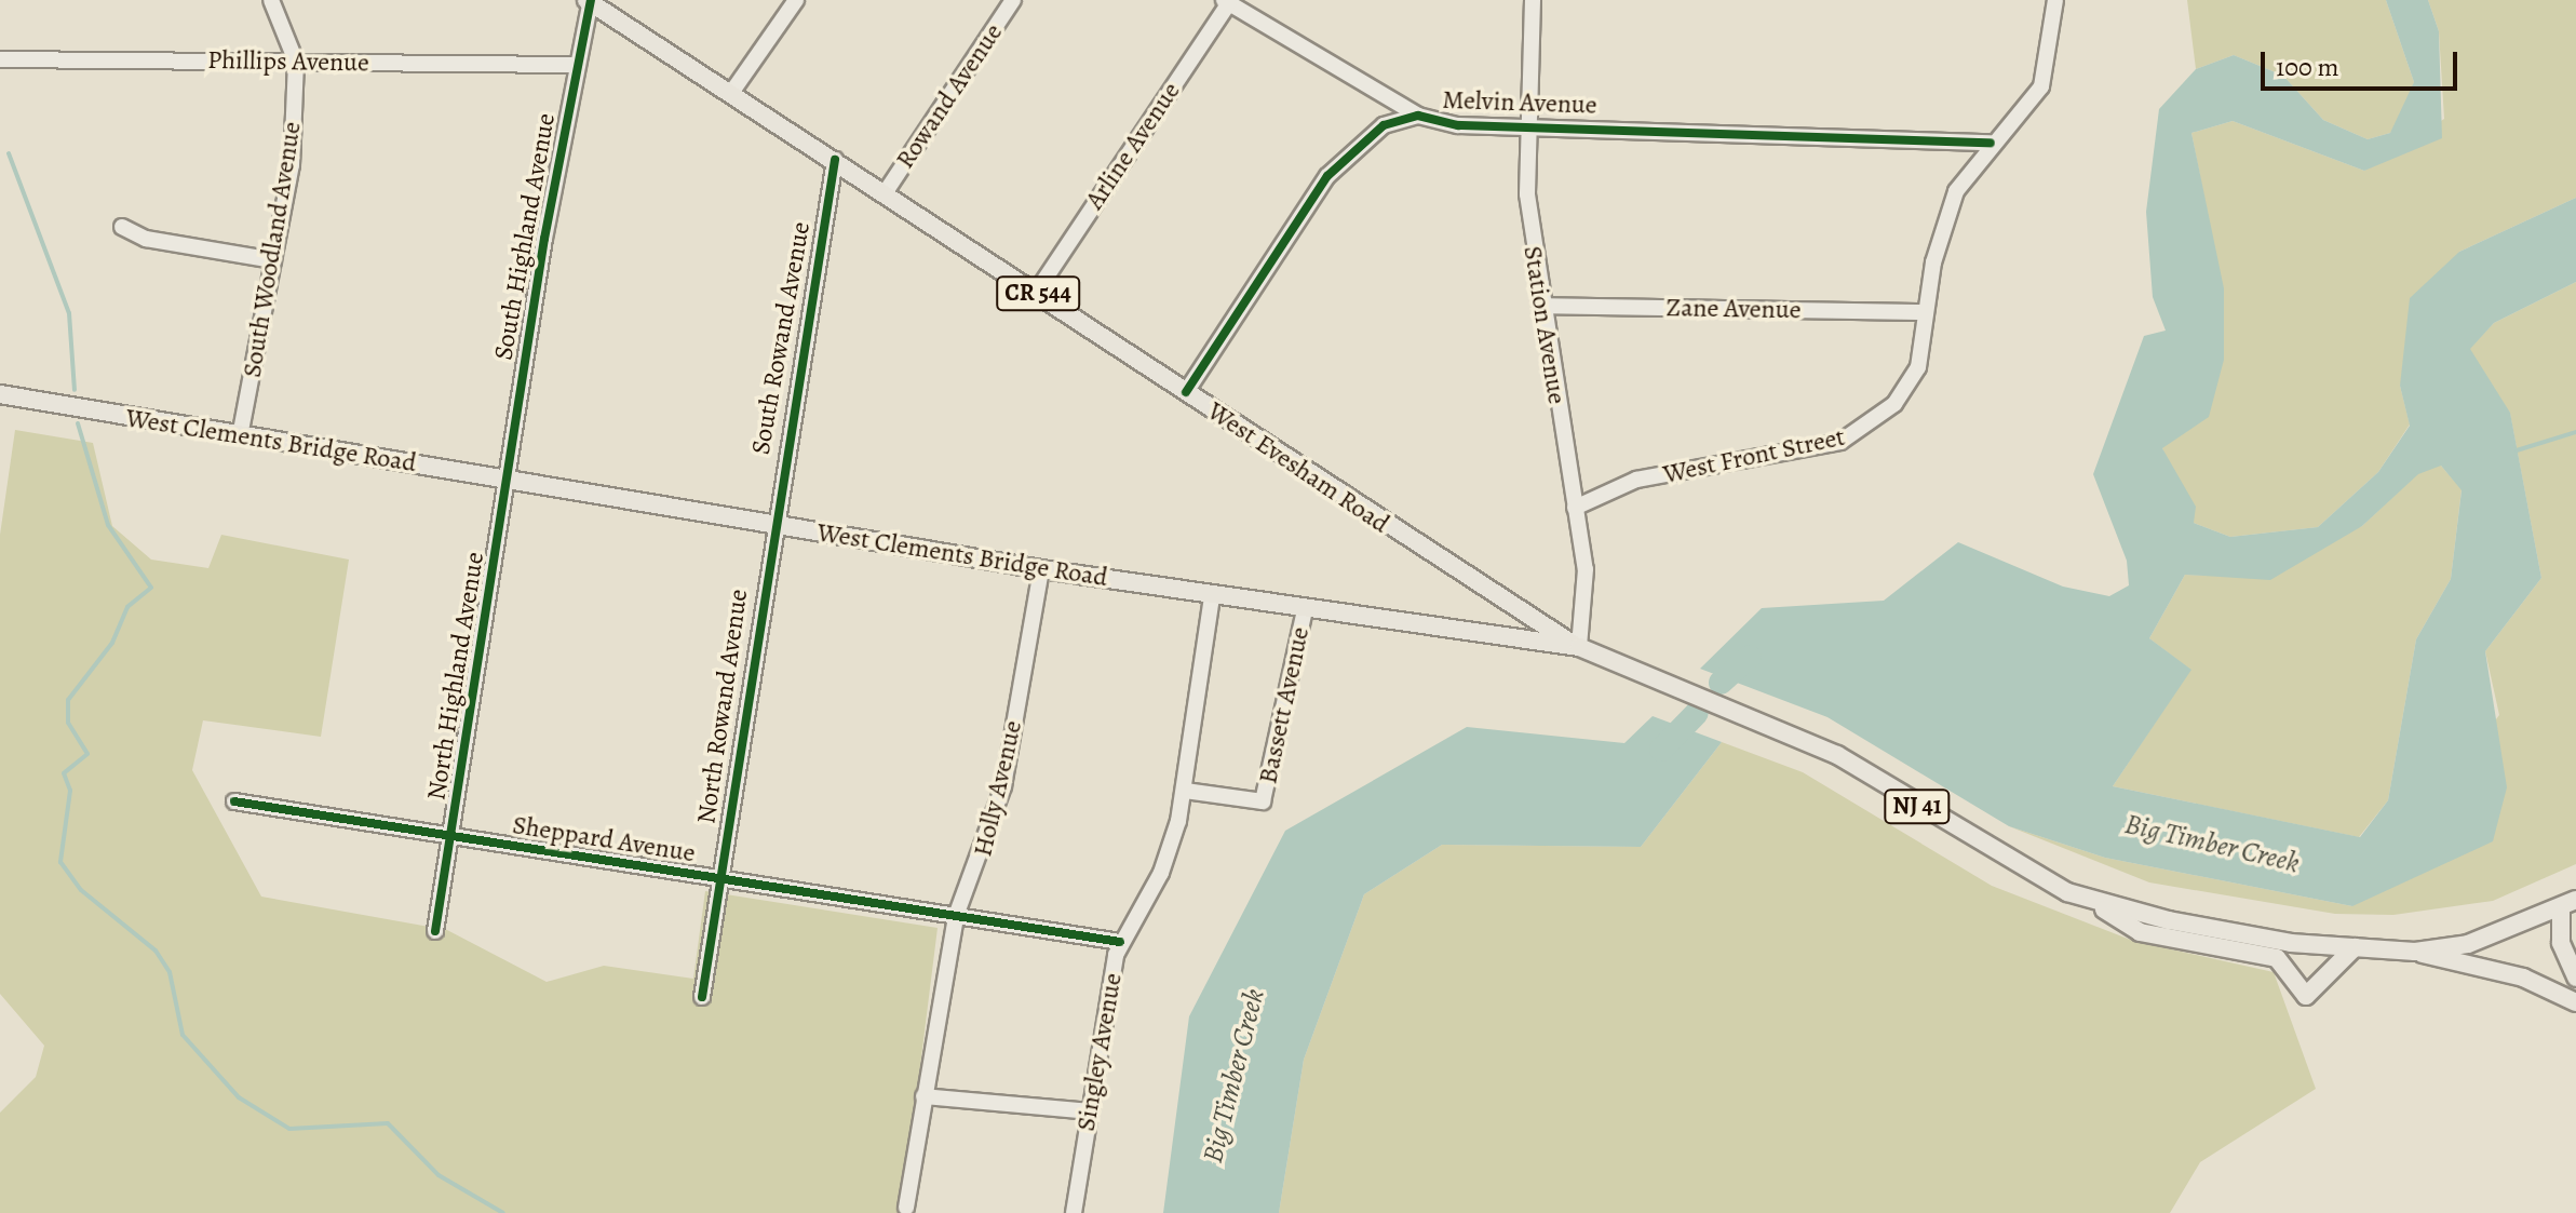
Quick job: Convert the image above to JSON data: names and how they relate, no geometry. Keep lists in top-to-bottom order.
{
  "streets": {
    "main road": [
      "CR 544",
      "West Clements Bridge Road",
      "West Evesham Road",
      "NJ 41"
    ],
    "street": [
      "Phillips Avenue",
      "Rowand Avenue",
      "Melvin Avenue",
      "Arline Avenue",
      "South Highland Avenue",
      "South Woodland Avenue",
      "Zane Avenue",
      "Station Avenue",
      "South Rowand Avenue",
      "West Front Street",
      "North Highland Avenue",
      "Bassett Avenue",
      "North Rowand Avenue",
      "Holly Avenue",
      "Sheppard Avenue",
      "Singley Avenue"
    ]
  },
  "crossings": [
    ["Phillips Avenue", "South Highland Avenue"],
    ["Phillips Avenue", "South Woodland Avenue"],
    ["Rowand Avenue", "West Evesham Road"],
    ["Melvin Avenue", "Station Avenue"],
    ["Melvin Avenue", "West Front Street"],
    ["Melvin Avenue", "West Evesham Road"],
    ["Arline Avenue", "West Evesham Road"],
    ["South Highland Avenue", "West Clements Bridge Road"],
    ["South Highland Avenue", "West Evesham Road"],
    ["South Highland Avenue", "North Highland Avenue"],
    ["South Woodland Avenue", "West Clements Bridge Road"],
    ["Zane Avenue", "Station Avenue"],
    ["Zane Avenue", "West Front Street"],
    ["Station Avenue", "West Clements Bridge Road"],
    ["Station Avenue", "West Front Street"],
    ["Station Avenue", "West Evesham Road"],
    ["South Rowand Avenue", "West Clements Bridge Road"],
    ["South Rowand Avenue", "West Evesham Road"],
    ["South Rowand Avenue", "North Rowand Avenue"],
    ["West Clements Bridge Road", "West Evesham Road"],
    ["West Clements Bridge Road", "North Highland Avenue"],
    ["West Clements Bridge Road", "Bassett Avenue"],
    ["West Clements Bridge Road", "North Rowand Avenue"],
    ["West Clements Bridge Road", "Holly Avenue"],
    ["West Clements Bridge Road", "NJ 41"],
    ["West Clements Bridge Road", "Singley Avenue"],
    ["North Highland Avenue", "Sheppard Avenue"],
    ["Bassett Avenue", "Singley Avenue"],
    ["North Rowand Avenue", "Sheppard Avenue"],
    ["Holly Avenue", "Sheppard Avenue"],
    ["Sheppard Avenue", "Singley Avenue"]
  ],
  "water": ["Big Timber Creek"],
  "scale_bar": "100 m"
}
